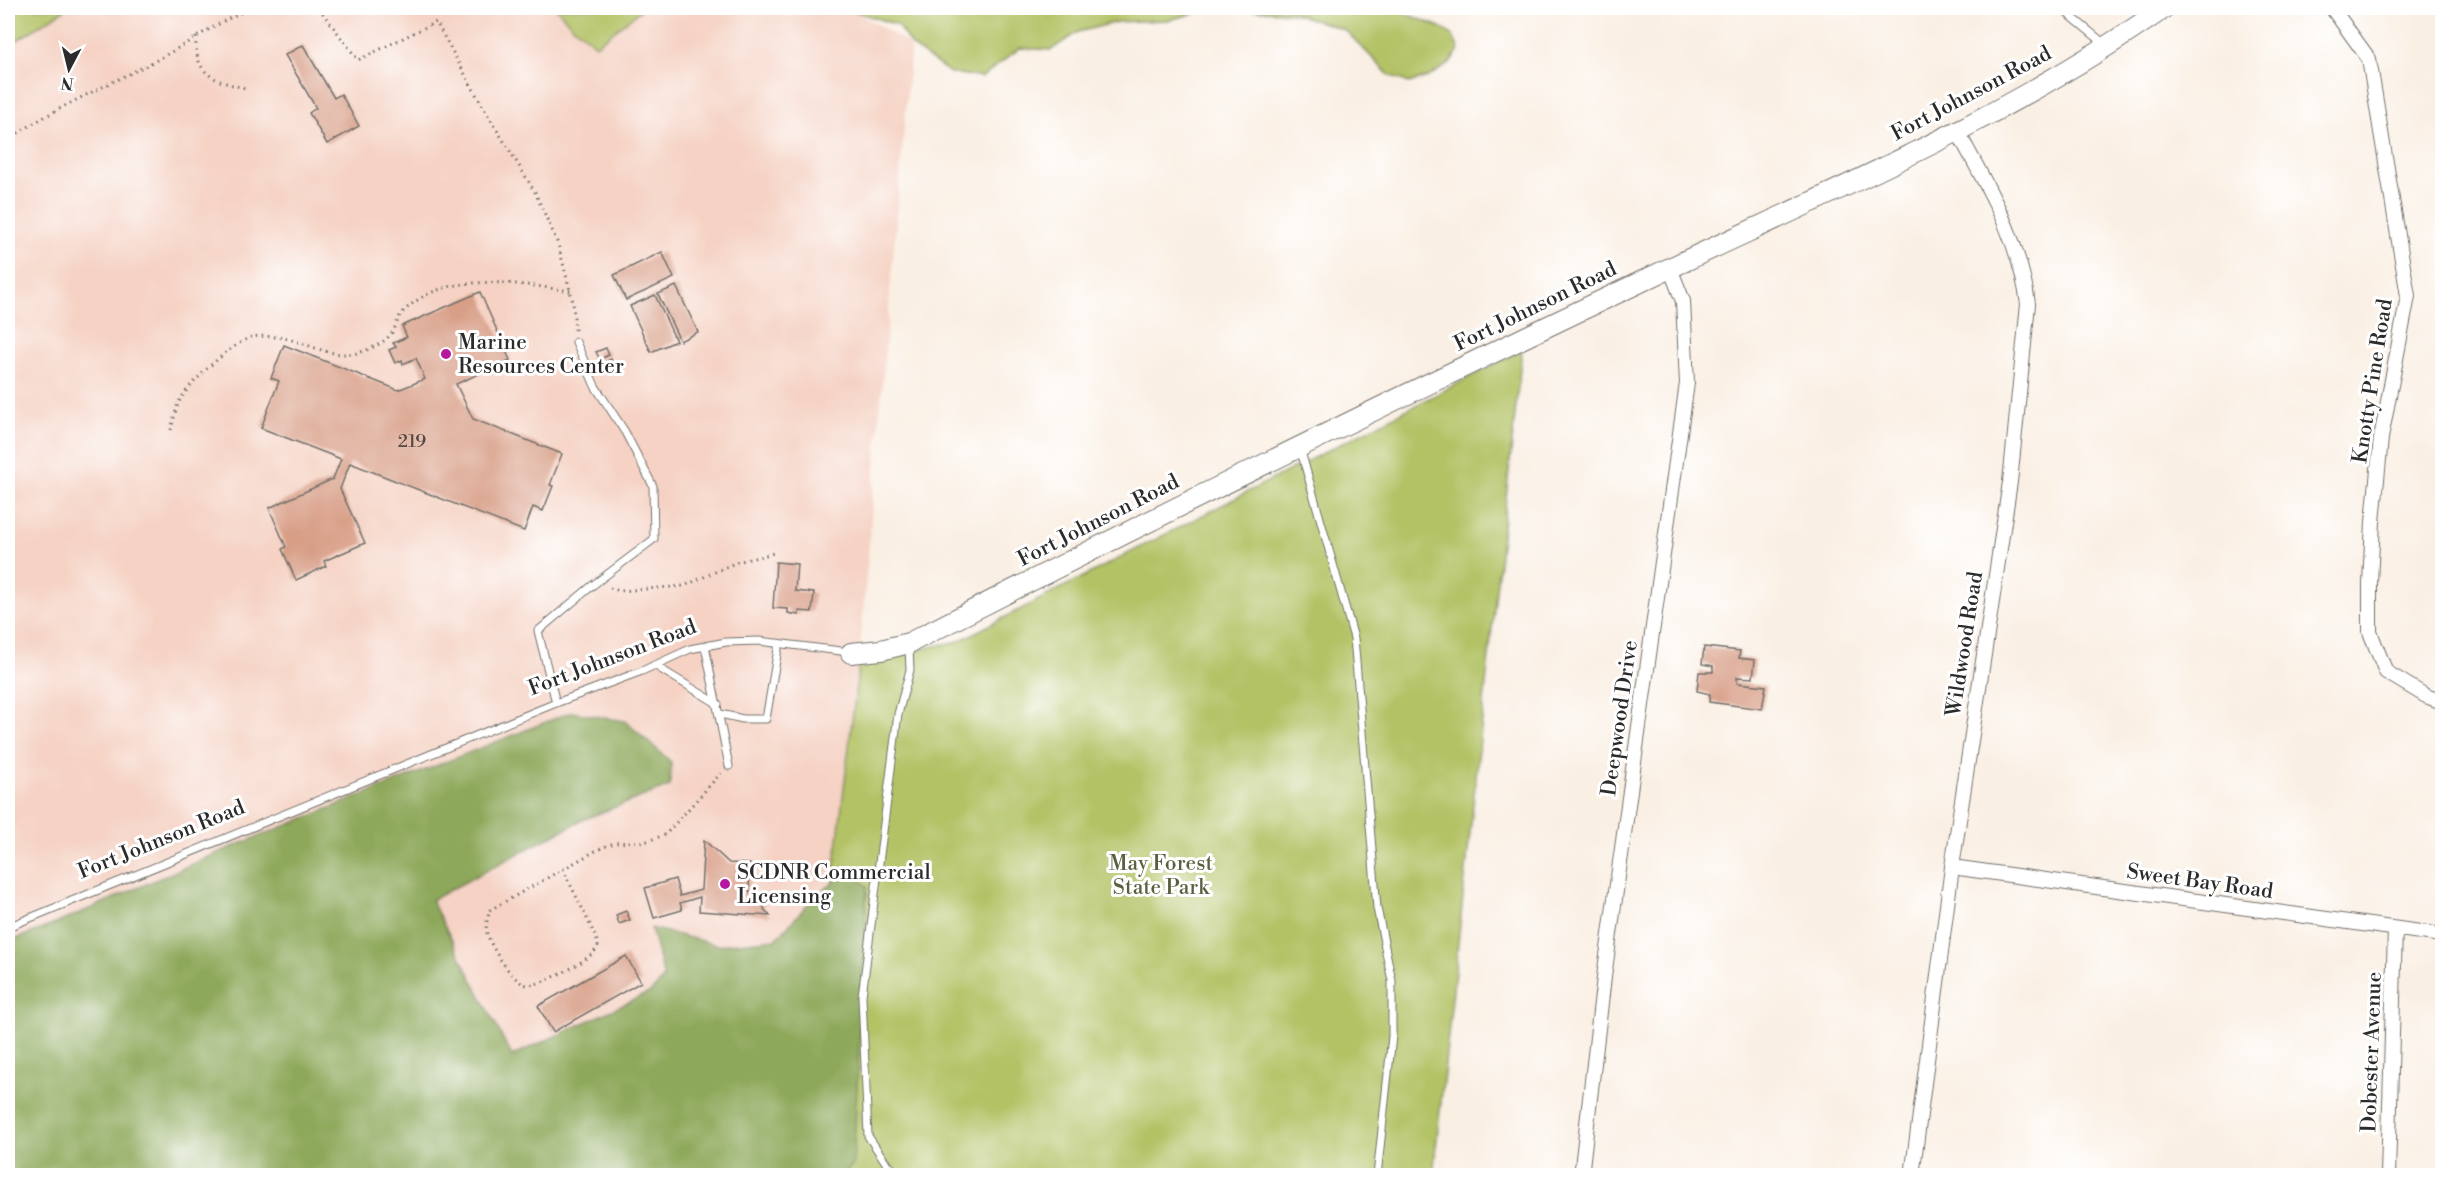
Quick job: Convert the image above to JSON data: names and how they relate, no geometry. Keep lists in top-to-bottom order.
{
  "streets": {
    "street": [
      "Fort Johnson Road",
      "Knotty Pine Road",
      "Wildwood Road",
      "Deepwood Drive",
      "Sweet Bay Road",
      "Dobester Avenue"
    ]
  },
  "crossings": [
    ["Fort Johnson Road", "Wildwood Road"],
    ["Fort Johnson Road", "Deepwood Drive"],
    ["Wildwood Road", "Sweet Bay Road"],
    ["Sweet Bay Road", "Dobester Avenue"]
  ],
  "parks": ["May Forest State Park"],
  "places": ["Marine Resources Center", "SCDNR Commercial Licensing"],
  "house_numbers": ["219"],
  "north": "bottom"
}
